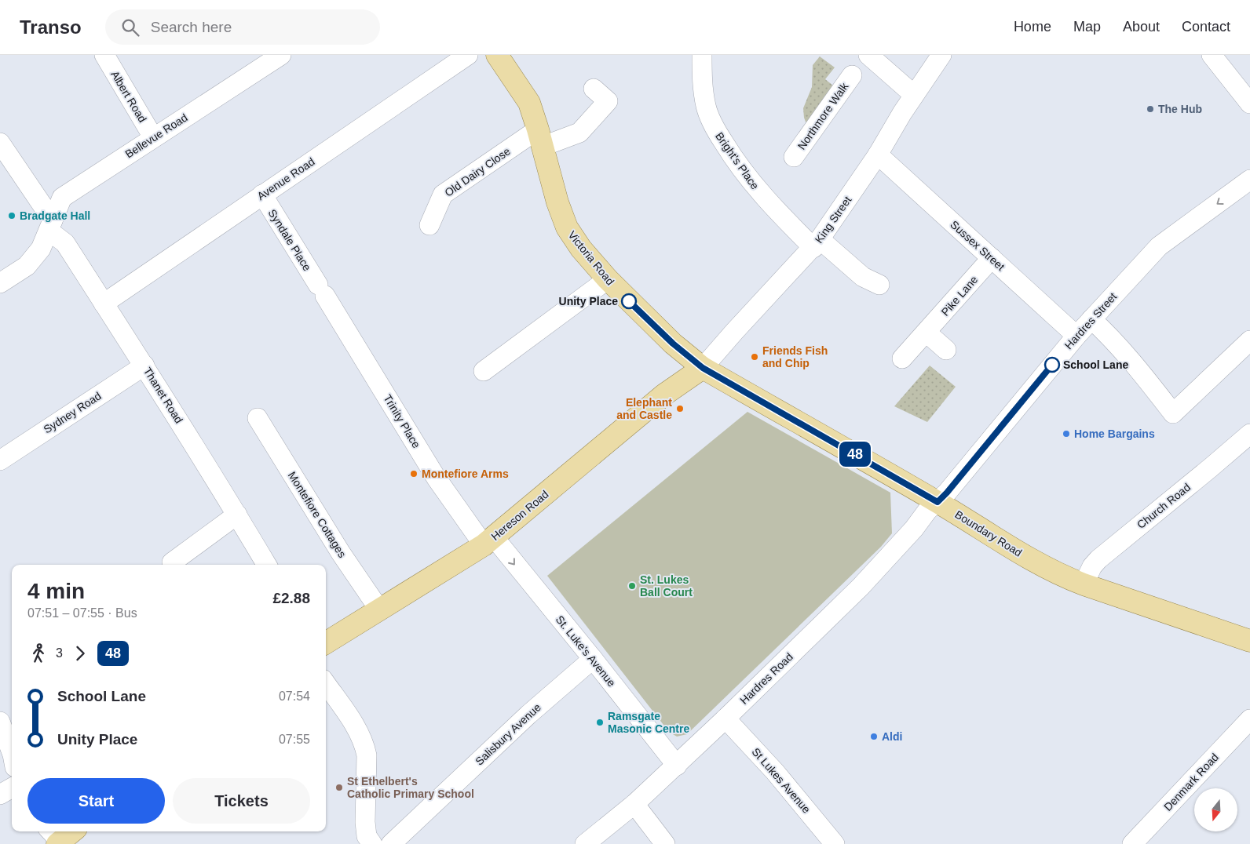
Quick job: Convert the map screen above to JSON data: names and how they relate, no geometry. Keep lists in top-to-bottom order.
{
  "streets": {
    "main road": ["Victoria Road", "Hereson Road", "Boundary Road"],
    "street": [
      "Albert Road",
      "Northmore Walk",
      "Bellevue Road",
      "Bright's Place",
      "Old Dairy Close",
      "Avenue Road",
      "King Street",
      "Syndale Place",
      "Sussex Street",
      "Pike Lane",
      "Hardres Street",
      "Thanet Road",
      "Sydney Road",
      "Trinity Place",
      "Church Road",
      "Montefiore Cottages",
      "St. Luke's Avenue",
      "Hardres Road",
      "Salisbury Avenue",
      "St Lukes Avenue",
      "Denmark Road"
    ]
  },
  "crossings": [
    ["Albert Road", "Bellevue Road"],
    ["Bellevue Road", "Thanet Road"],
    ["Bright's Place", "King Street"],
    ["Old Dairy Close", "Victoria Road"],
    ["Avenue Road", "Syndale Place"],
    ["Avenue Road", "Thanet Road"],
    ["King Street", "Sussex Street"],
    ["King Street", "Victoria Road"],
    ["King Street", "Hereson Road"],
    ["King Street", "Boundary Road"],
    ["Syndale Place", "Trinity Place"],
    ["Sussex Street", "Pike Lane"],
    ["Sussex Street", "Hardres Street"],
    ["Victoria Road", "Hereson Road"],
    ["Victoria Road", "Boundary Road"],
    ["Hardres Street", "Boundary Road"],
    ["Hardres Street", "Hardres Road"],
    ["Thanet Road", "Sydney Road"],
    ["Trinity Place", "Hereson Road"],
    ["Trinity Place", "St. Luke's Avenue"],
    ["Church Road", "Boundary Road"],
    ["Montefiore Cottages", "Hereson Road"],
    ["Hereson Road", "Boundary Road"],
    ["Hereson Road", "St. Luke's Avenue"],
    ["Boundary Road", "Hardres Road"],
    ["St. Luke's Avenue", "Hardres Road"],
    ["St. Luke's Avenue", "Salisbury Avenue"],
    ["Hardres Road", "St Lukes Avenue"]
  ],
  "one_way": ["Hardres Street", "St. Luke's Avenue"],
  "places": [
    "The Hub",
    "Bradgate Hall",
    "Unity Place",
    "Friends Fish and Chip",
    "School Lane",
    "Elephant and Castle",
    "Home Bargains",
    "Montefiore Arms",
    "St. Lukes Ball Court",
    "Ramsgate Masonic Centre",
    "Aldi",
    "St Ethelbert's Catholic Primary School"
  ],
  "lines": ["bus line 48"],
  "north": "bottom",
  "page": {
    "header": "Transo",
    "search": "Search here",
    "nav": [
      "Home",
      "Map",
      "About",
      "Contact"
    ],
    "on_map": "48",
    "heading": ["4 min", "07:51 – 07:55 · Bus", "£2.88"],
    "legs": ["3", "48"],
    "list": [
      {
        "name": "School Lane",
        "value": "07:54"
      },
      {
        "name": "Unity Place",
        "value": "07:55"
      }
    ],
    "buttons": ["Start", "Tickets"]
  }
}
